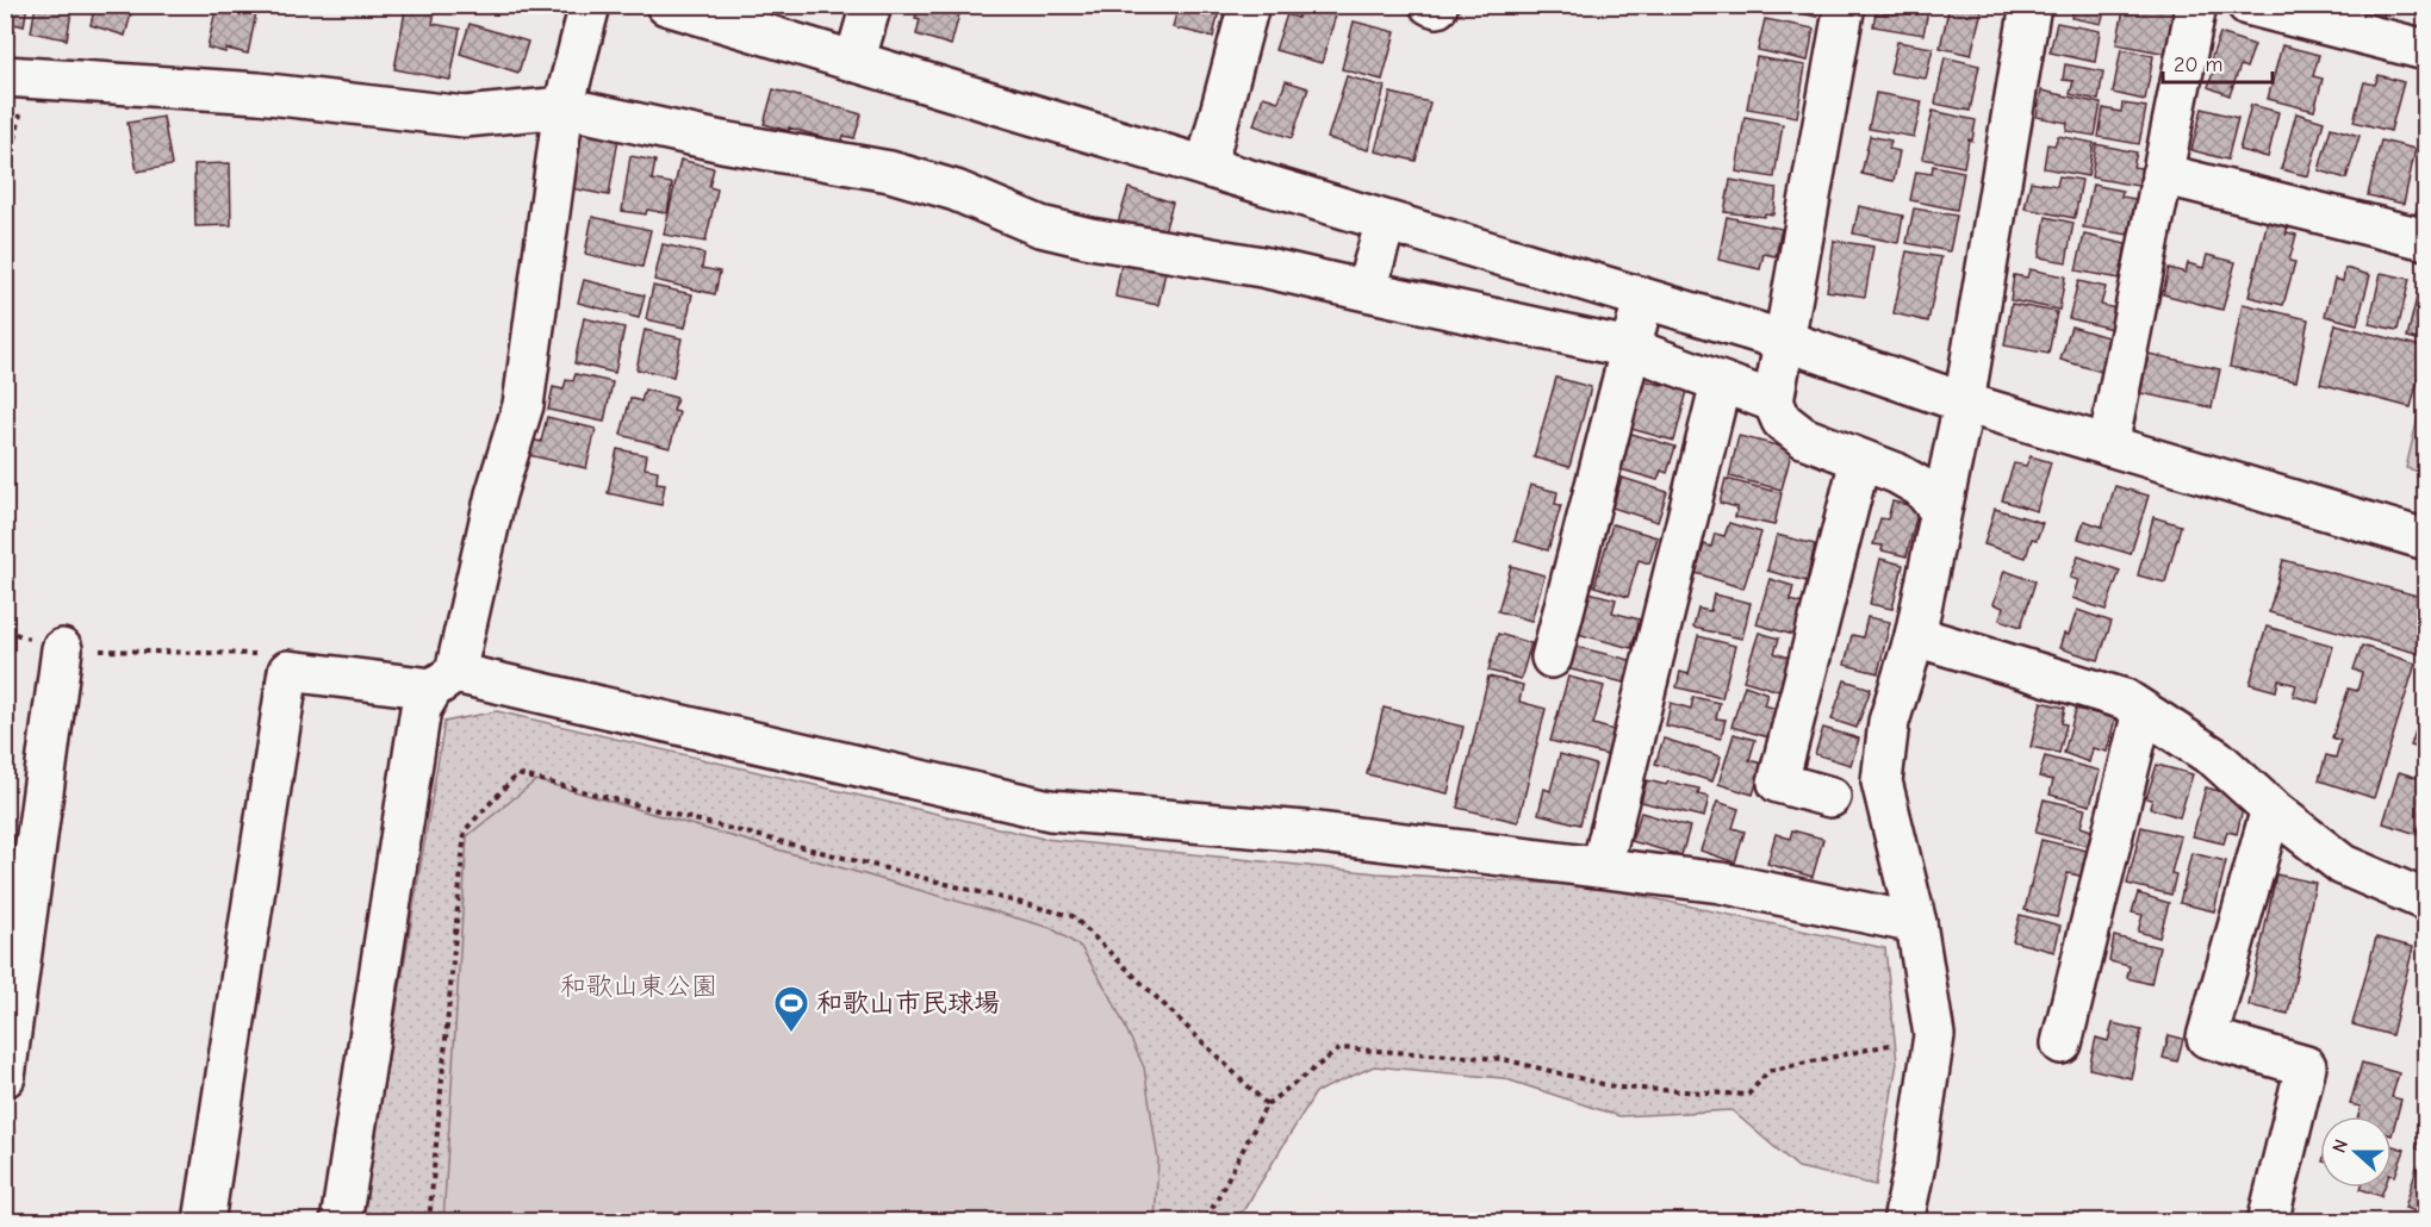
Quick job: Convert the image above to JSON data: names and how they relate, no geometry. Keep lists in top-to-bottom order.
{
  "parks": ["和歌山東公園"],
  "places": {
    "sports": ["和歌山市民球場"]
  },
  "scale_bar": "20 m",
  "north": "left"
}
